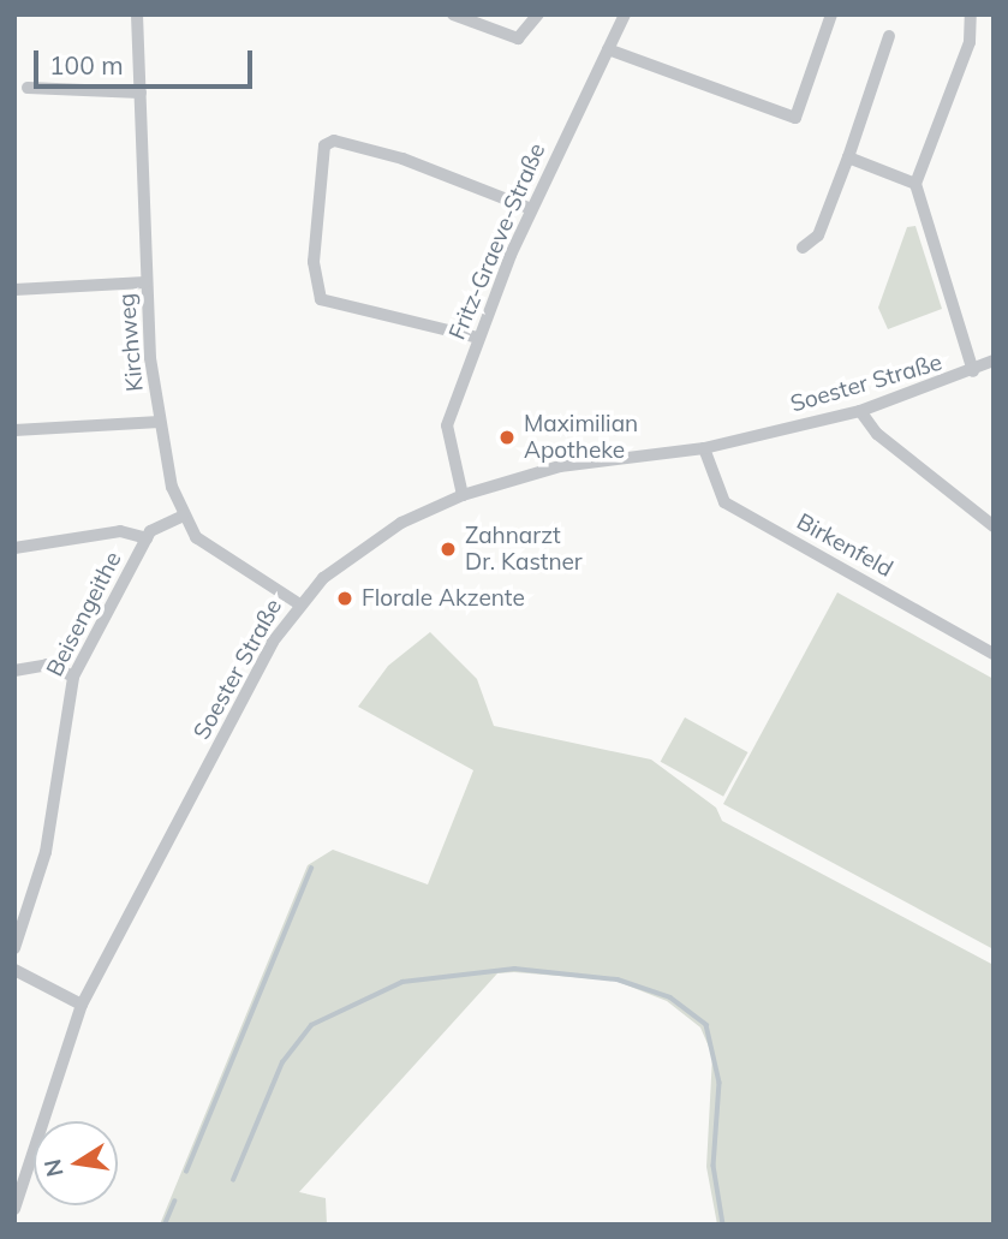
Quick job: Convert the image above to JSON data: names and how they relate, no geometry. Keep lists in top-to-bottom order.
{
  "streets": {
    "street": [
      "Fritz-Graeve-Straße",
      "Kirchweg",
      "Soester Straße",
      "Birkenfeld",
      "Beisengeithe"
    ]
  },
  "crossings": [
    ["Fritz-Graeve-Straße", "Soester Straße"],
    ["Kirchweg", "Beisengeithe"],
    ["Soester Straße", "Birkenfeld"]
  ],
  "places": ["Maximilian Apotheke", "Zahnarzt Dr. Kastner", "Florale Akzente"],
  "scale_bar": "100 m",
  "north": "left"
}
